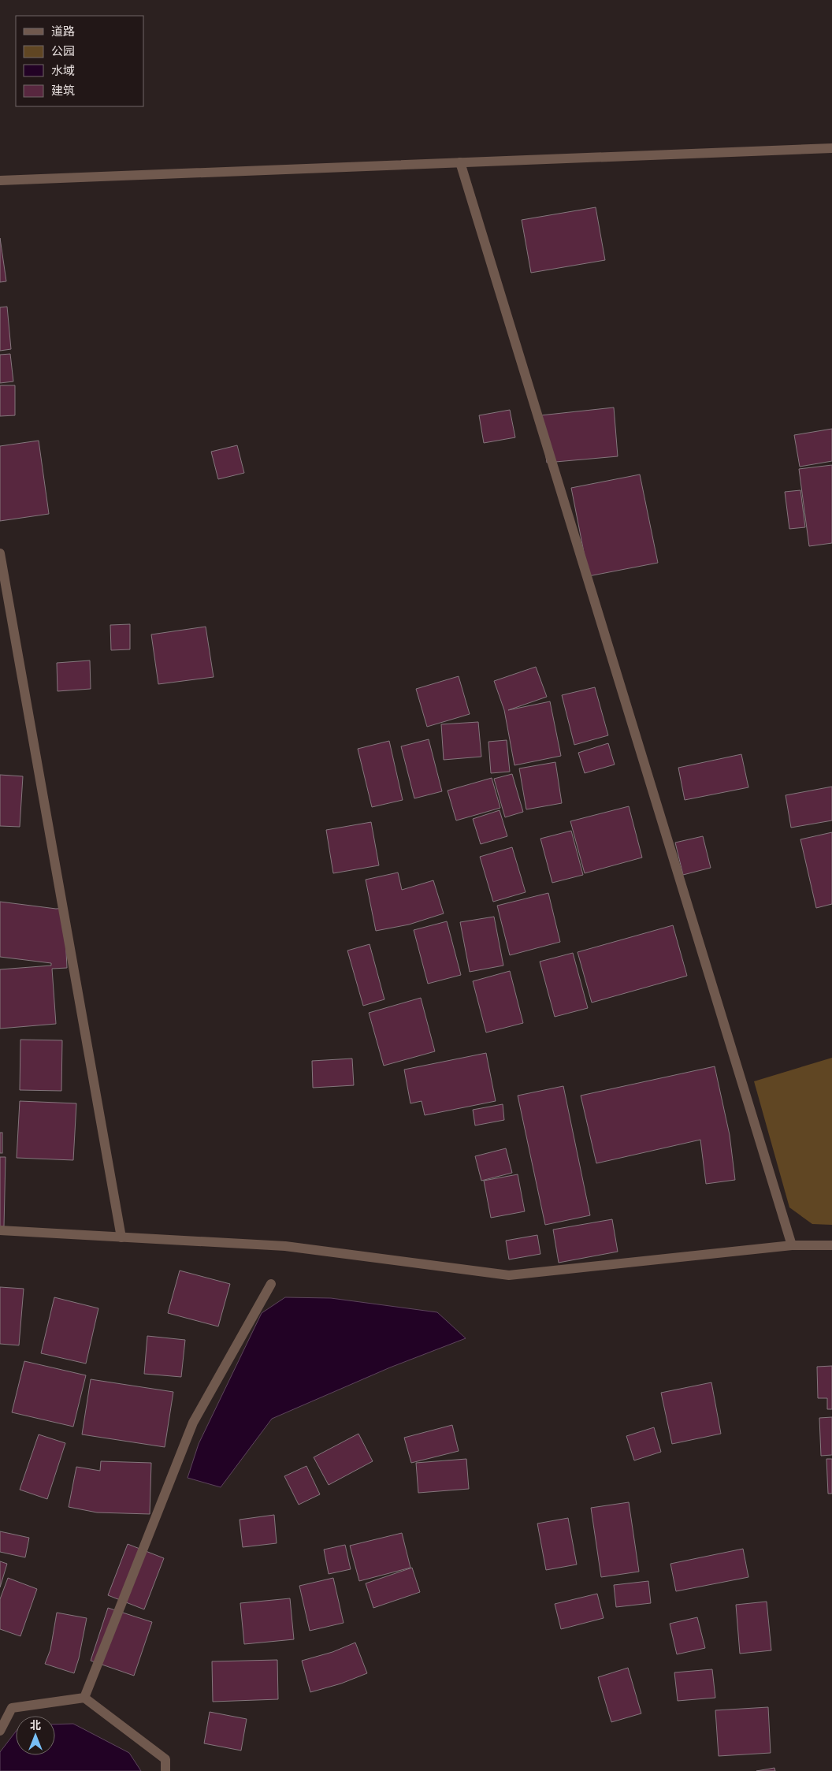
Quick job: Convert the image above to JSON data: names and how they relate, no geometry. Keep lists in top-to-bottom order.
{
  "legend": [
    "道路",
    "公园",
    "水域",
    "建筑"
  ],
  "north": "top"
}
